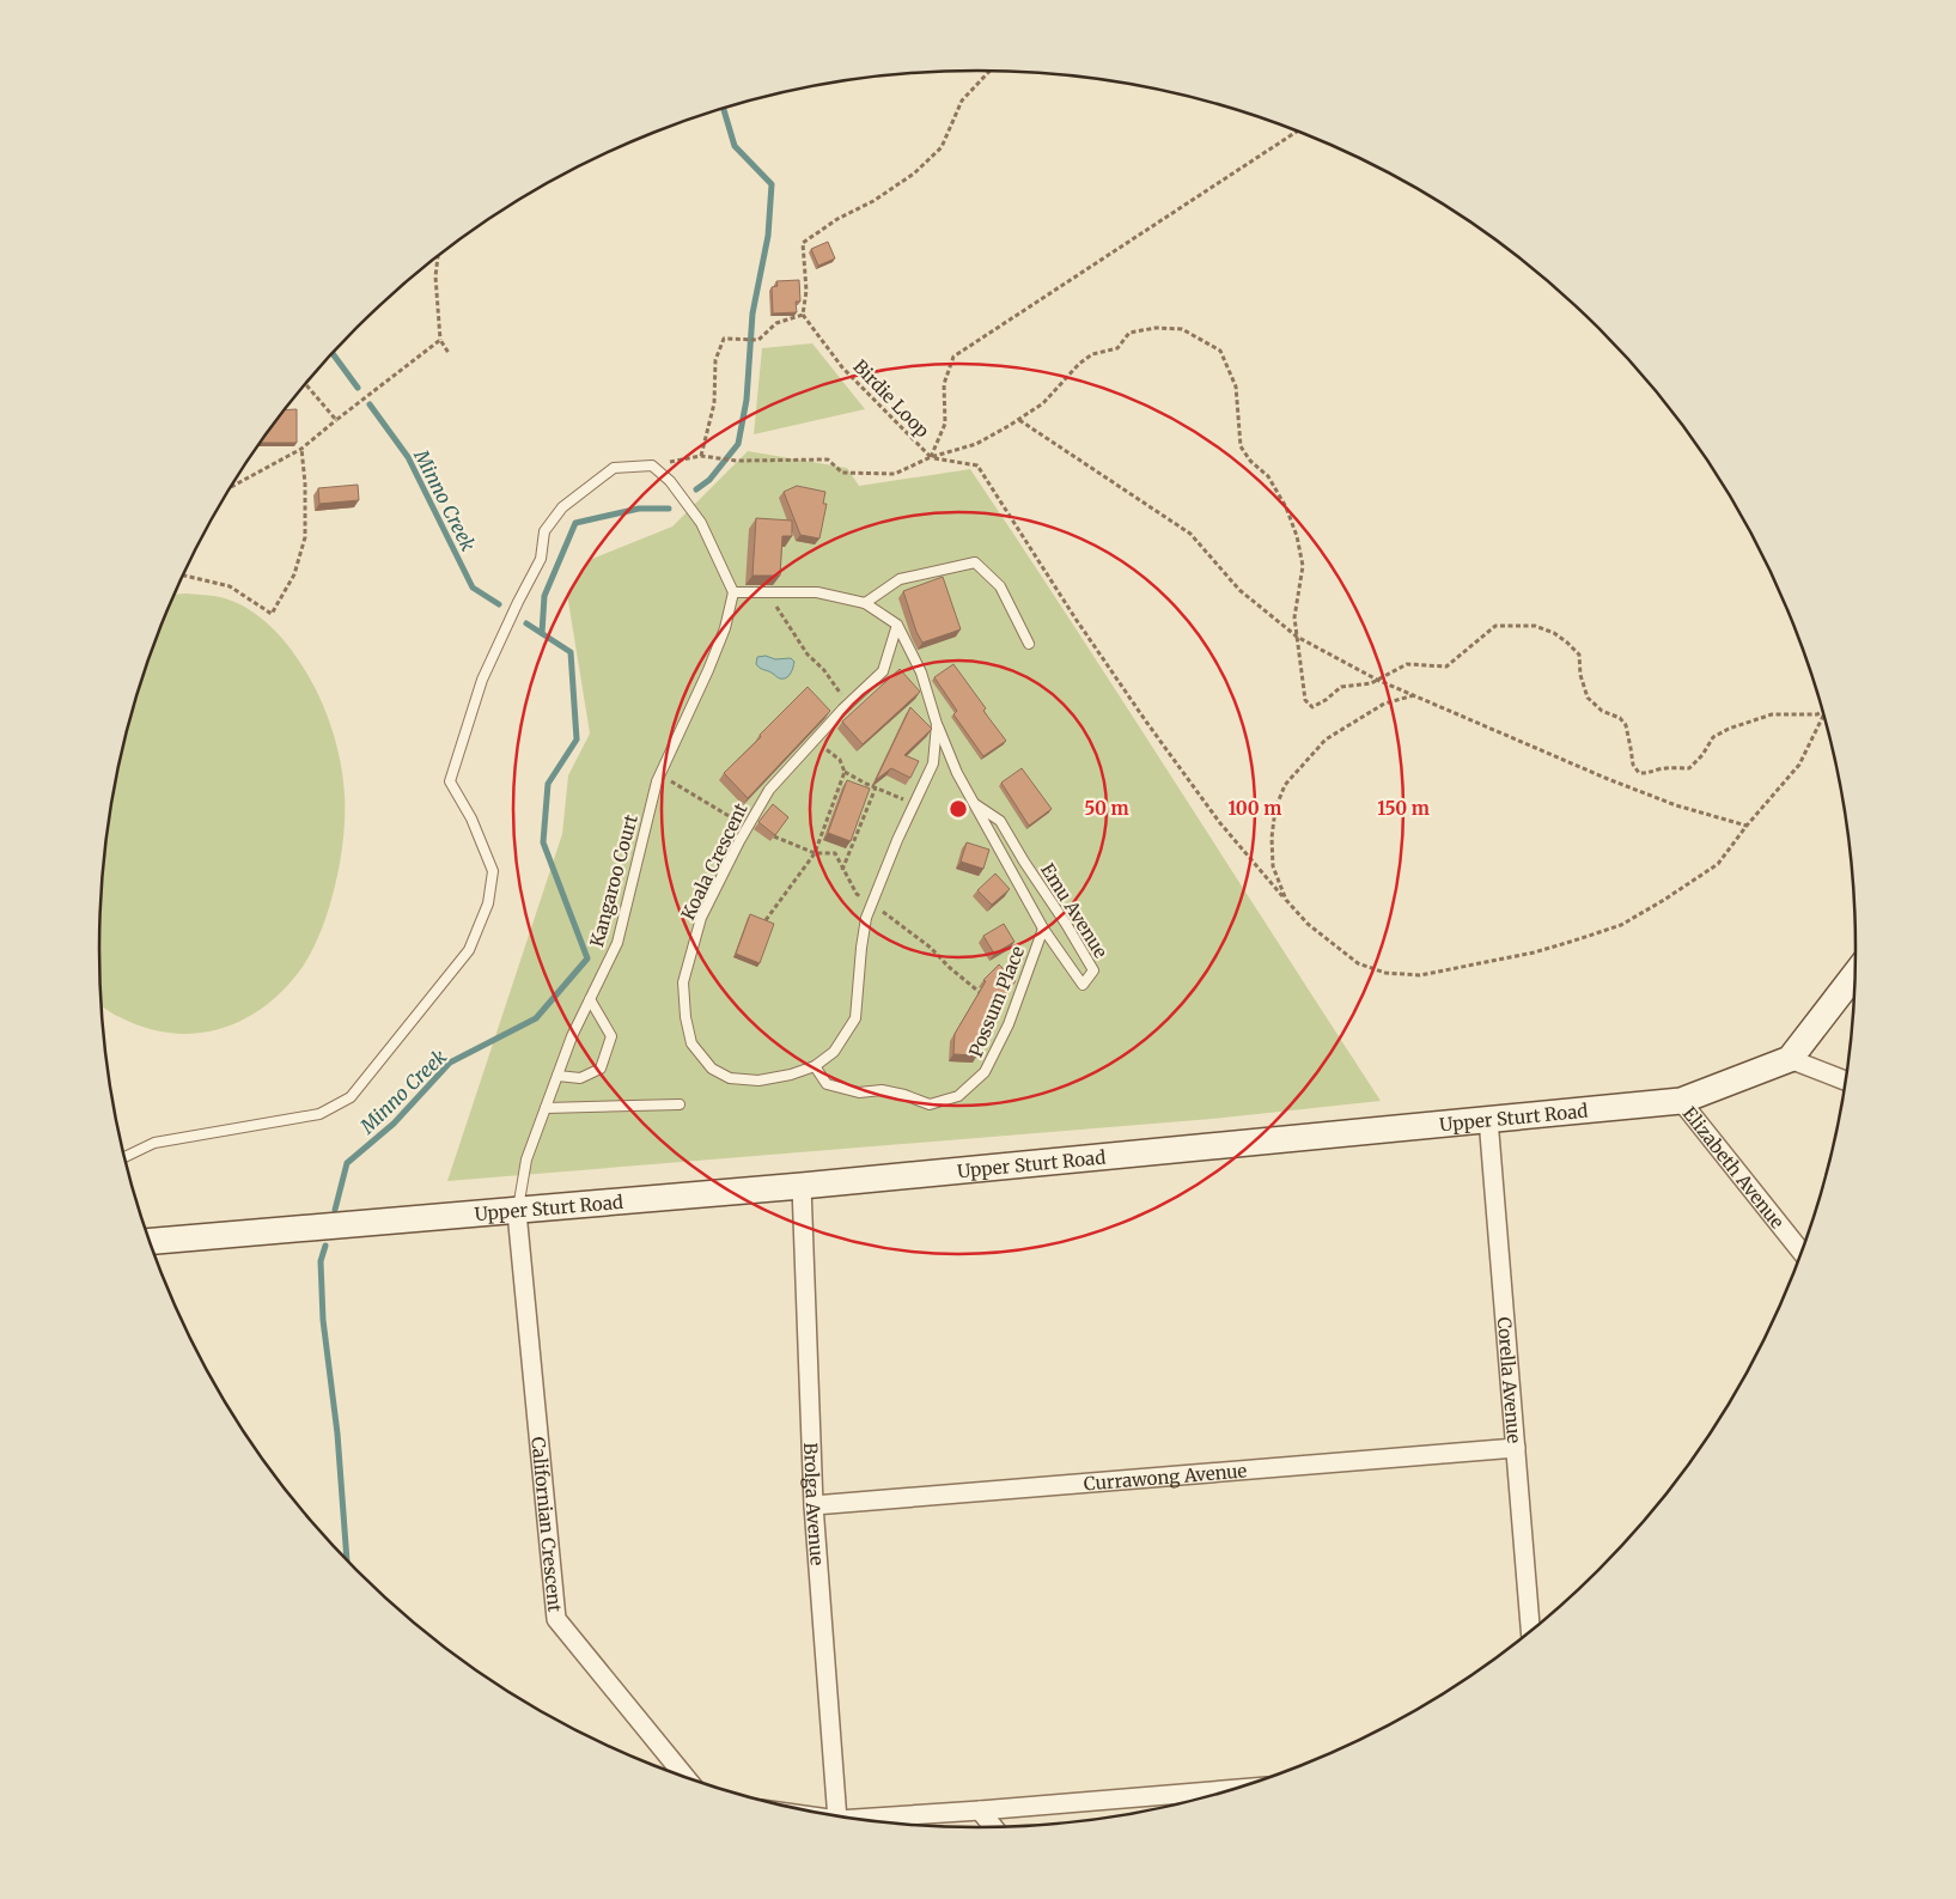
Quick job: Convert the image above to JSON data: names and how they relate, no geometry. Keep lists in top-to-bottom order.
{
  "streets": {
    "main road": ["Upper Sturt Road"],
    "street": [
      "Elizabeth Avenue",
      "Corella Avenue",
      "Currawong Avenue",
      "Brolga Avenue",
      "Californian Crescent"
    ],
    "lane": [
      "Koala Crescent",
      "Kangaroo Court",
      "Emu Avenue",
      "Possum Place"
    ],
    "path": ["Birdie Loop"]
  },
  "crossings": [
    ["Koala Crescent", "Emu Avenue"],
    ["Koala Crescent", "Possum Place"],
    ["Kangaroo Court", "Upper Sturt Road"],
    ["Kangaroo Court", "Californian Crescent"],
    ["Emu Avenue", "Possum Place"],
    ["Upper Sturt Road", "Elizabeth Avenue"],
    ["Upper Sturt Road", "Corella Avenue"],
    ["Upper Sturt Road", "Brolga Avenue"],
    ["Upper Sturt Road", "Californian Crescent"],
    ["Corella Avenue", "Currawong Avenue"],
    ["Currawong Avenue", "Brolga Avenue"]
  ],
  "water": ["Minno Creek"],
  "rings": ["50 m", "100 m", "150 m"]
}
